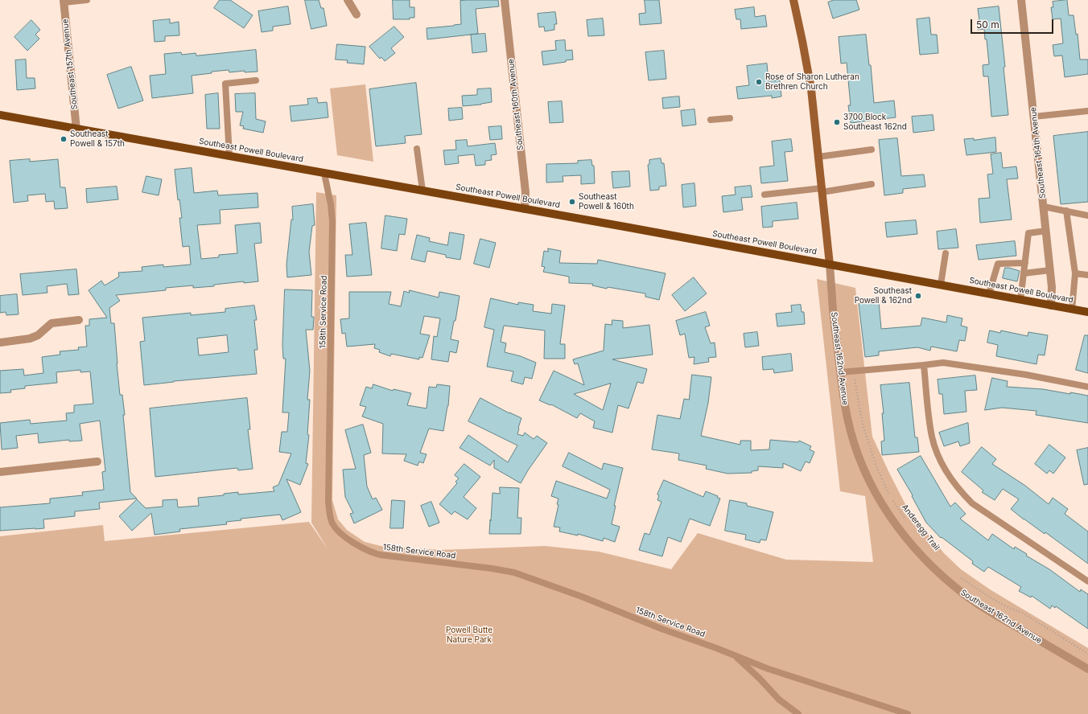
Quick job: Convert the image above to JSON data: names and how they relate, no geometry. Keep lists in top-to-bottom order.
{
  "streets": {
    "main road": ["Southeast Powell Boulevard", "Southeast 162nd Avenue"],
    "street": ["Southeast 157th Avenue", "Southeast 160th Avenue", "Southeast 164th Avenue"],
    "lane": ["158th Service Road"],
    "path": ["Anderegg Trail"]
  },
  "crossings": [
    ["Southeast 157th Avenue", "Southeast Powell Boulevard"],
    ["Southeast 160th Avenue", "Southeast Powell Boulevard"],
    ["Southeast Powell Boulevard", "Southeast 164th Avenue"],
    ["Southeast Powell Boulevard", "158th Service Road"],
    ["Southeast Powell Boulevard", "Southeast 162nd Avenue"]
  ],
  "parks": ["Powell Butte Nature Park"],
  "places": [
    "Rose of Sharon Lutheran Brethren Church",
    "3700 Block Southeast 162nd",
    "Southeast Powell & 157th",
    "Southeast Powell & 160th",
    "Southeast Powell & 162nd"
  ],
  "scale_bar": "50 m"
}
